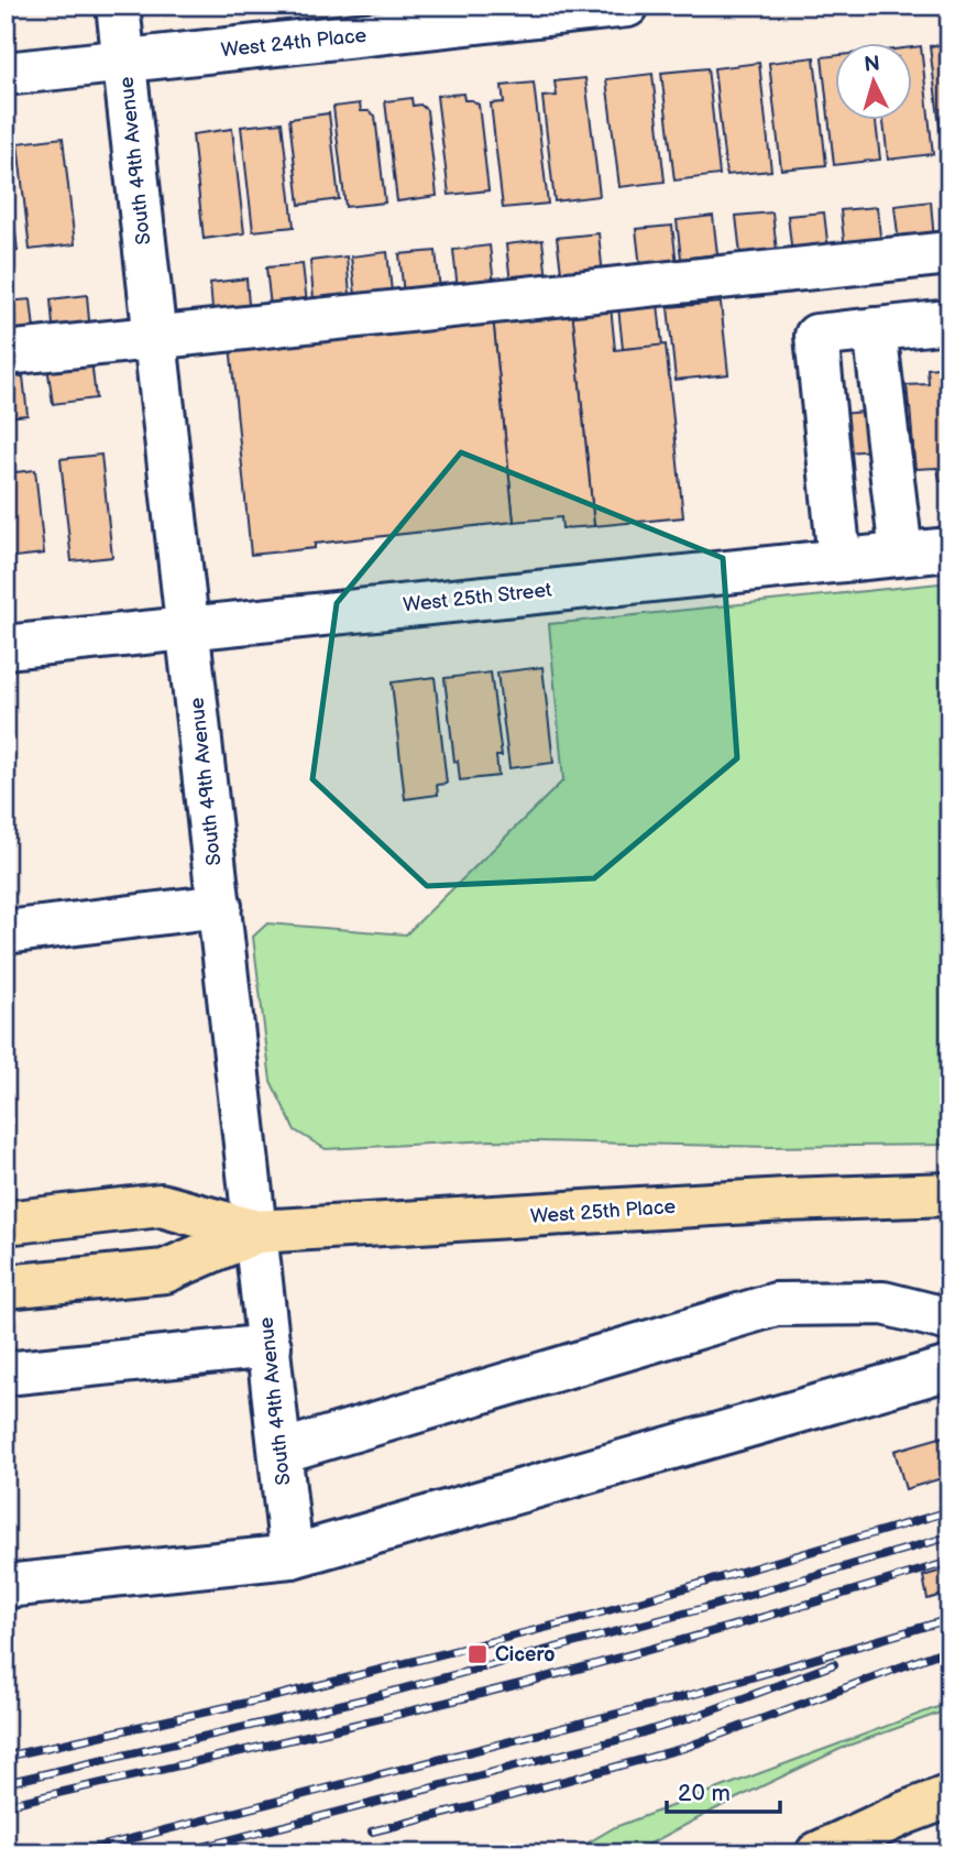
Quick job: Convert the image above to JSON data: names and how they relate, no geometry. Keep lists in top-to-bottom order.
{
  "streets": {
    "main road": ["West 25th Place"],
    "street": ["West 24th Place", "South 49th Avenue", "West 25th Street"]
  },
  "crossings": [
    ["West 24th Place", "South 49th Avenue"],
    ["South 49th Avenue", "West 25th Street"],
    ["South 49th Avenue", "West 25th Place"]
  ],
  "places": {
    "transit": ["Cicero"]
  },
  "scale_bar": "20 m",
  "north": "top"
}
